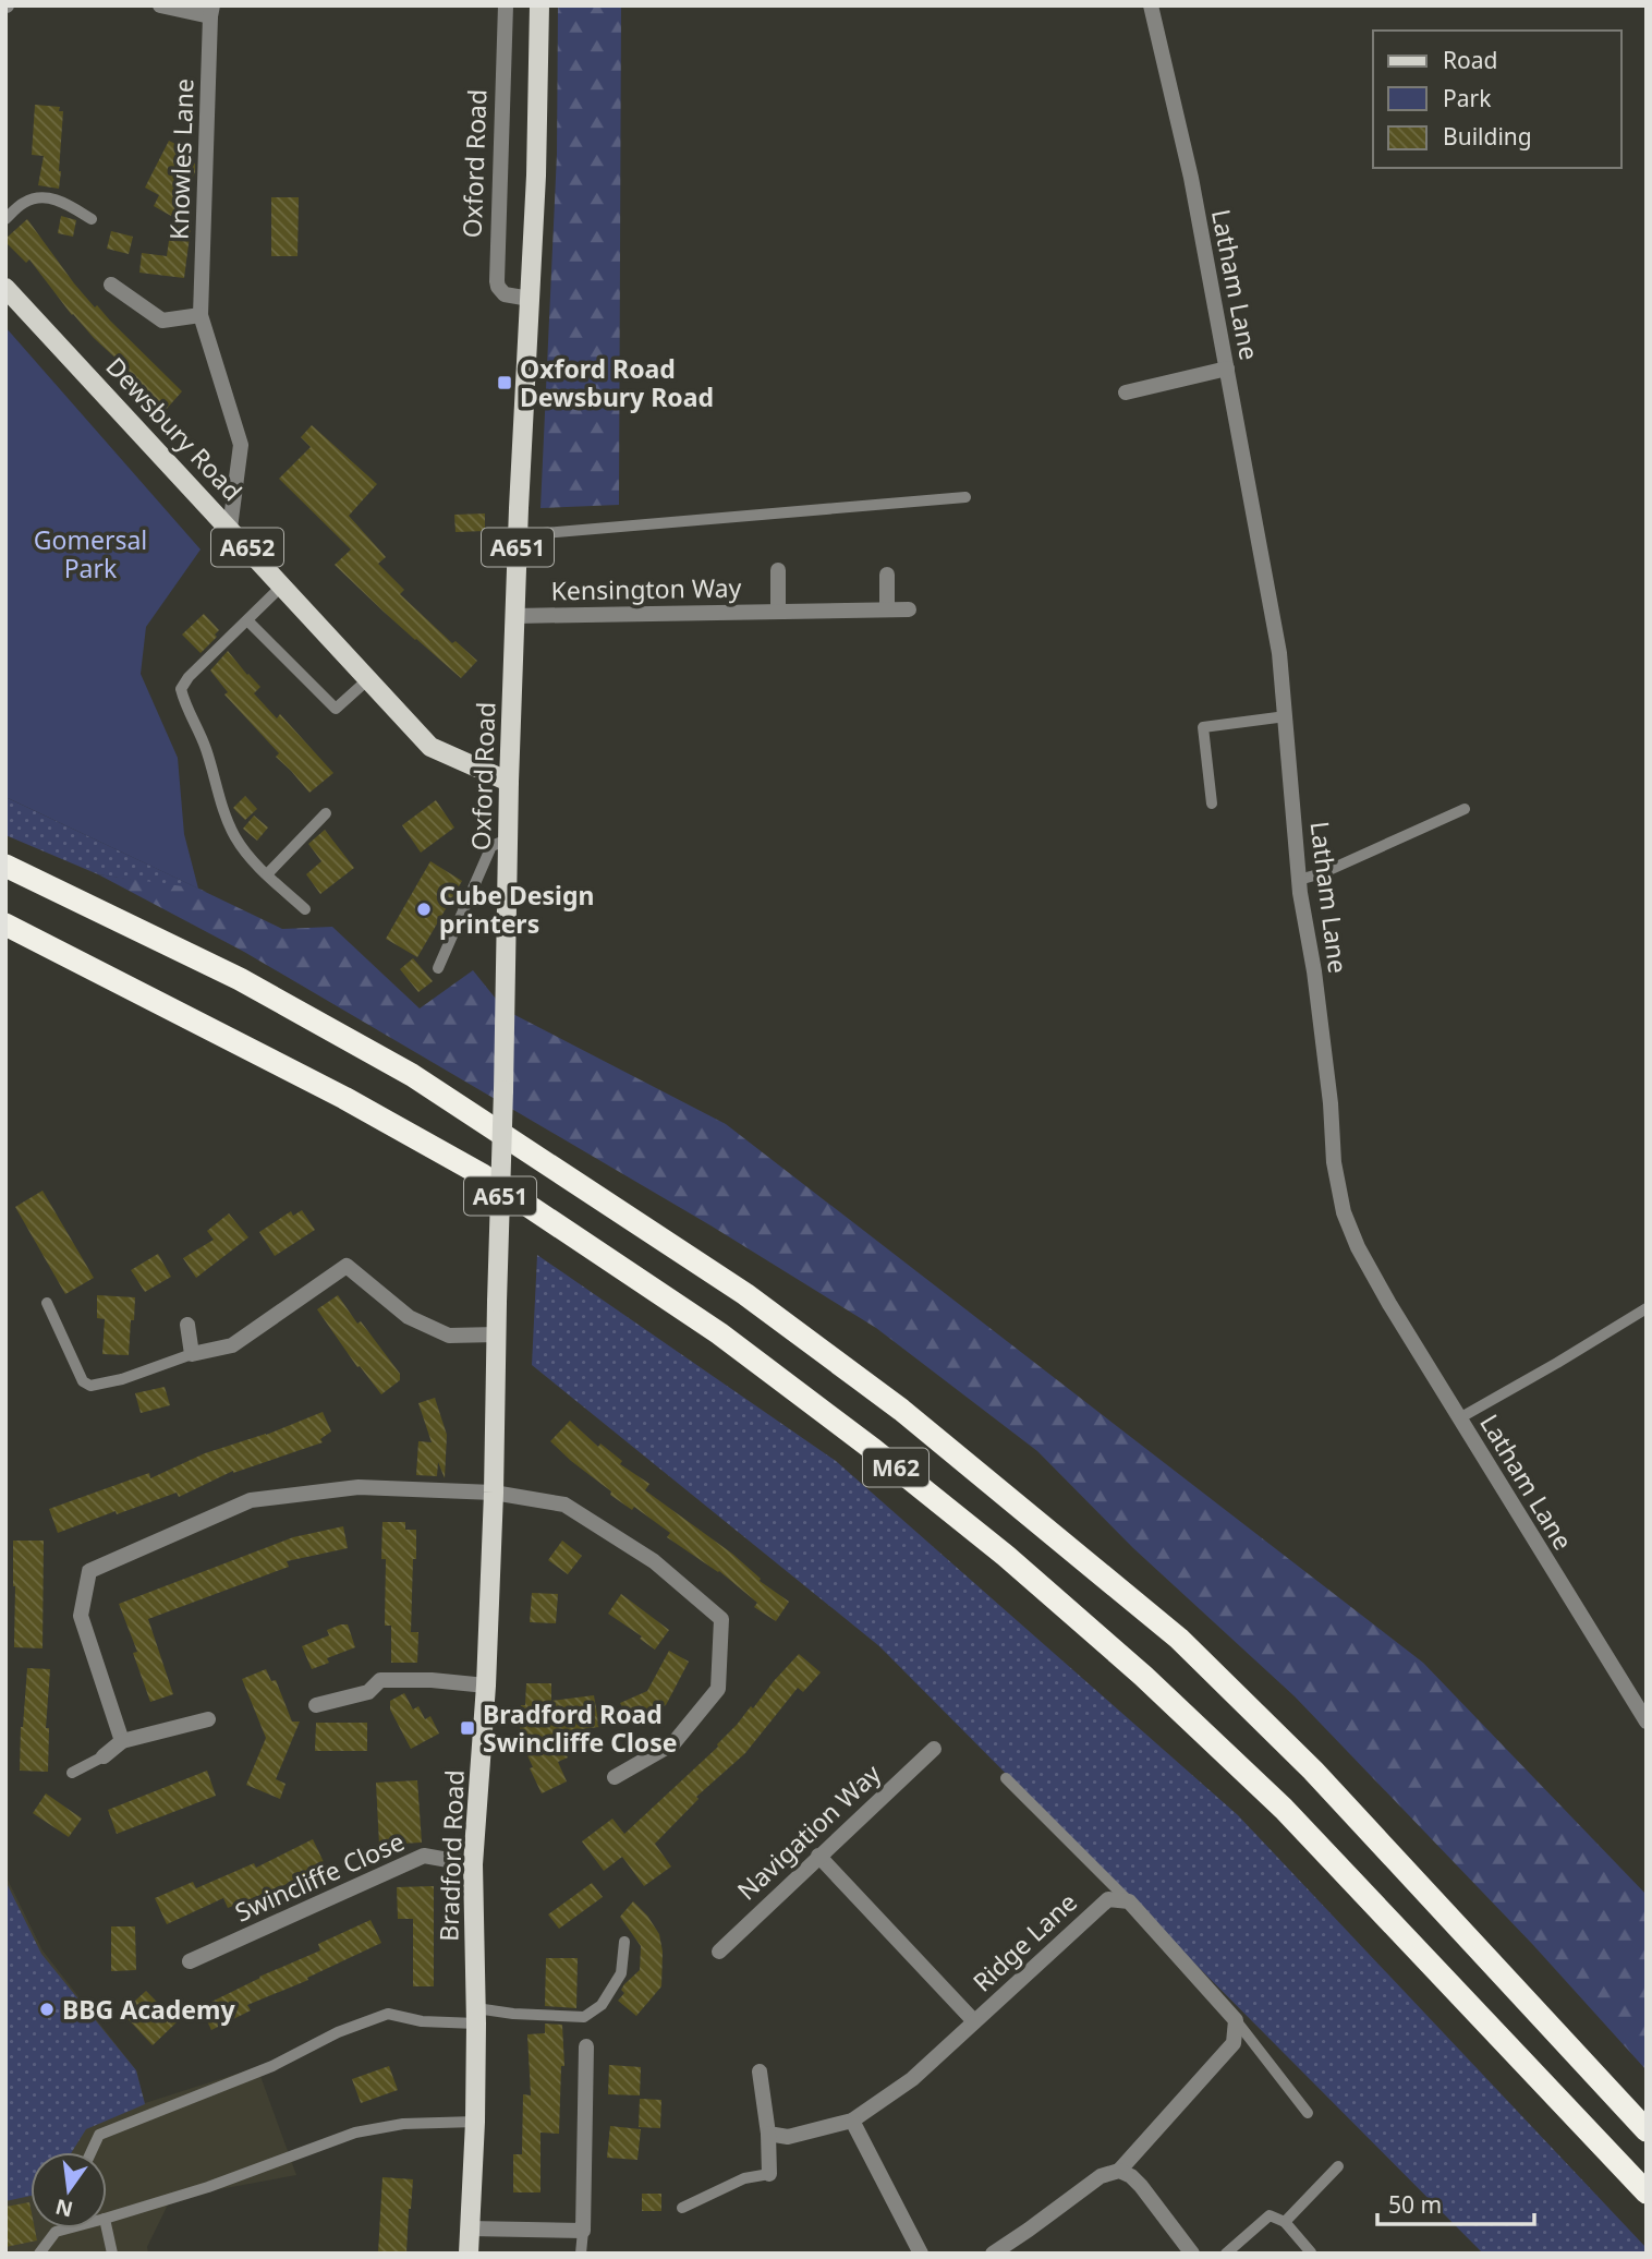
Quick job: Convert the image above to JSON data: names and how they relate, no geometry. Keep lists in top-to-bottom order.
{
  "streets": {
    "highway": ["M62"],
    "main road": [
      "Oxford Road",
      "Dewsbury Road",
      "A652",
      "A651",
      "Bradford Road"
    ],
    "street": [
      "Knowles Lane",
      "Latham Lane",
      "Kensington Way",
      "Navigation Way",
      "Swincliffe Close",
      "Ridge Lane"
    ]
  },
  "crossings": [
    ["Knowles Lane", "Dewsbury Road"],
    ["Oxford Road", "Dewsbury Road"],
    ["Oxford Road", "Kensington Way"],
    ["Oxford Road", "Bradford Road"],
    ["Bradford Road", "Swincliffe Close"]
  ],
  "parks": ["Gomersal Park"],
  "places": {
    "transit": ["Oxford Road Dewsbury Road", "Bradford Road Swincliffe Close"],
    "other": ["Cube Design printers", "BBG Academy"]
  },
  "legend": ["Road", "Park", "Building"],
  "scale_bar": "50 m",
  "north": "bottom"
}
